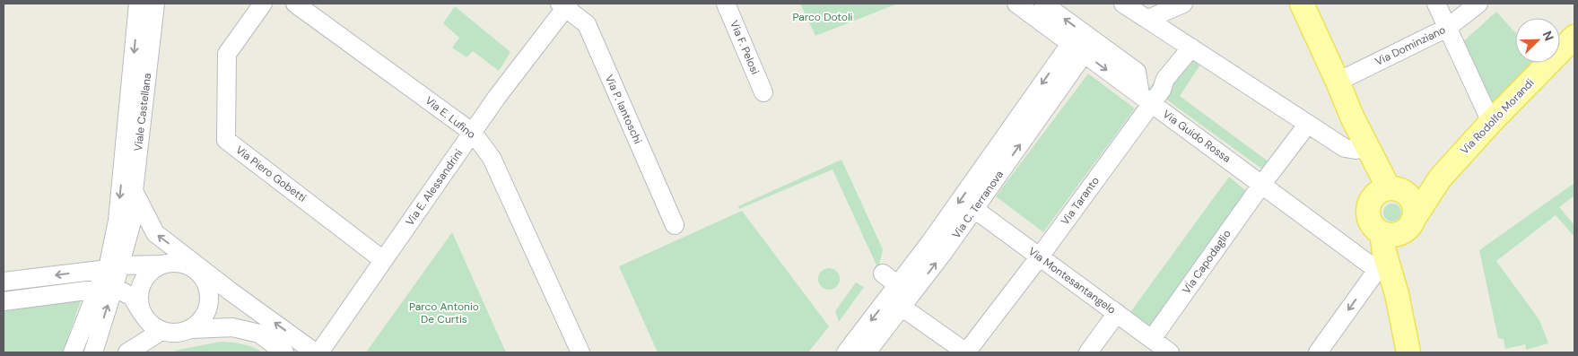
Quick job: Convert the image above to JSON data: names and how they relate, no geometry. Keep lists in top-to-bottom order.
{
  "streets": {
    "main road": ["Via Rodolfo Morandi"],
    "street": [
      "Via Dominziano",
      "Via F. Pelosi",
      "Via P. Iantoschi",
      "Viale Castellana",
      "Via E. Lufino",
      "Via Guido Rossa",
      "Via Piero Gobetti",
      "Via E. Alessandrini",
      "Via Taranto",
      "Via C. Terranova",
      "Via Capodaglio",
      "Via Montesantangelo"
    ]
  },
  "crossings": [
    ["Via P. Iantoschi", "Via E. Alessandrini"],
    ["Via E. Lufino", "Via E. Alessandrini"],
    ["Via Guido Rossa", "Via Taranto"],
    ["Via Guido Rossa", "Via C. Terranova"],
    ["Via Guido Rossa", "Via Capodaglio"],
    ["Via Piero Gobetti", "Via E. Alessandrini"],
    ["Via Taranto", "Via Montesantangelo"],
    ["Via C. Terranova", "Via Montesantangelo"],
    ["Via Capodaglio", "Via Montesantangelo"]
  ],
  "parks": ["Parco Dotoli", "Parco Antonio De Curtis"],
  "north": "top right"
}
